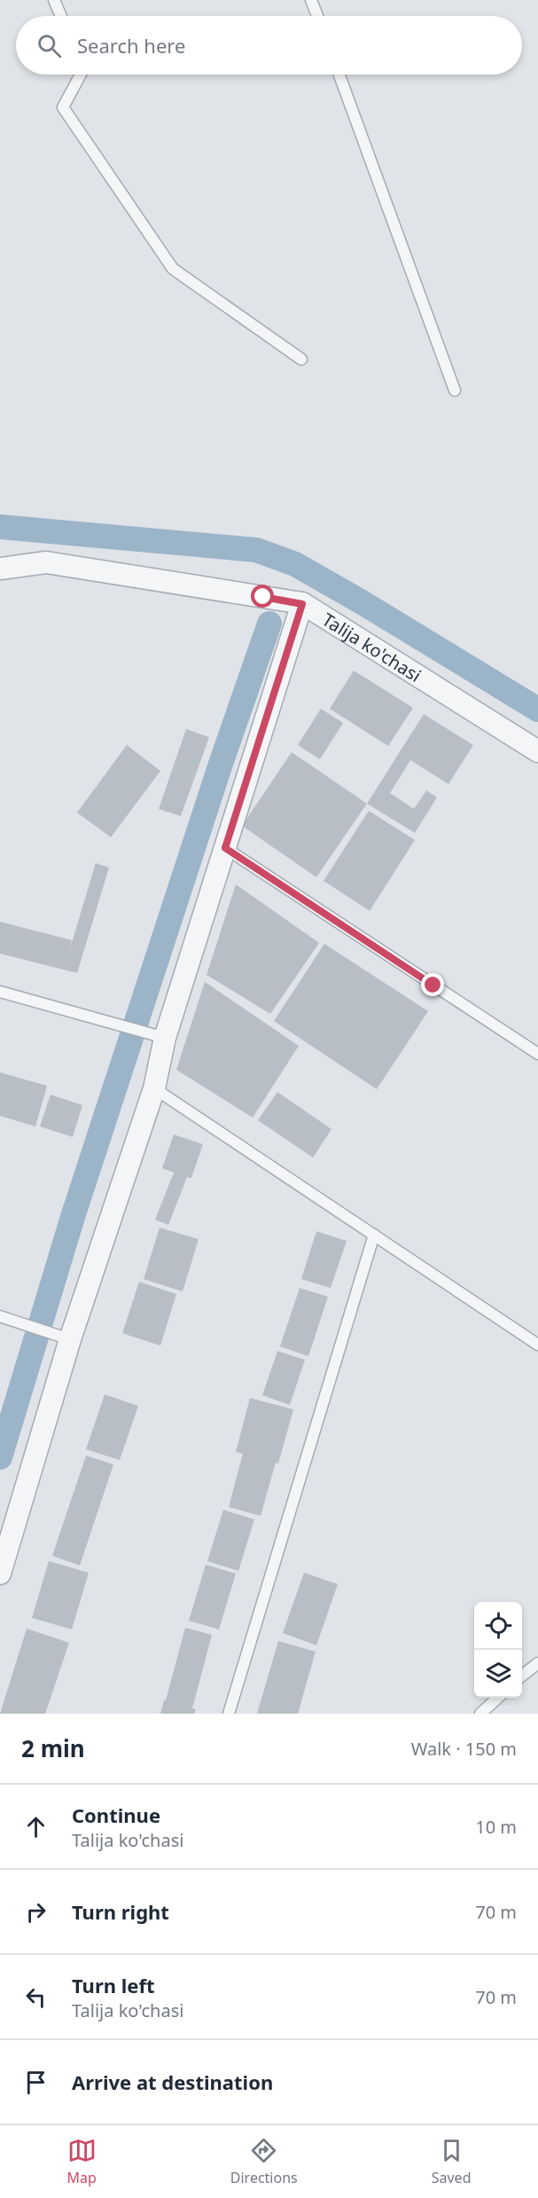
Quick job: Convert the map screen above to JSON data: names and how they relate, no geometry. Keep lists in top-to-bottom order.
{
  "streets": {
    "street": ["Talija ko'chasi"]
  },
  "page": {
    "search": "Search here",
    "heading": ["2 min", "Walk · 150 m"],
    "list": [
      ["Continue", "Talija ko'chasi", "10 m"],
      ["Turn right", "70 m"],
      ["Turn left", "Talija ko'chasi", "70 m"],
      "Arrive at destination"
    ],
    "nav": ["Map", "Directions", "Saved"]
  }
}
